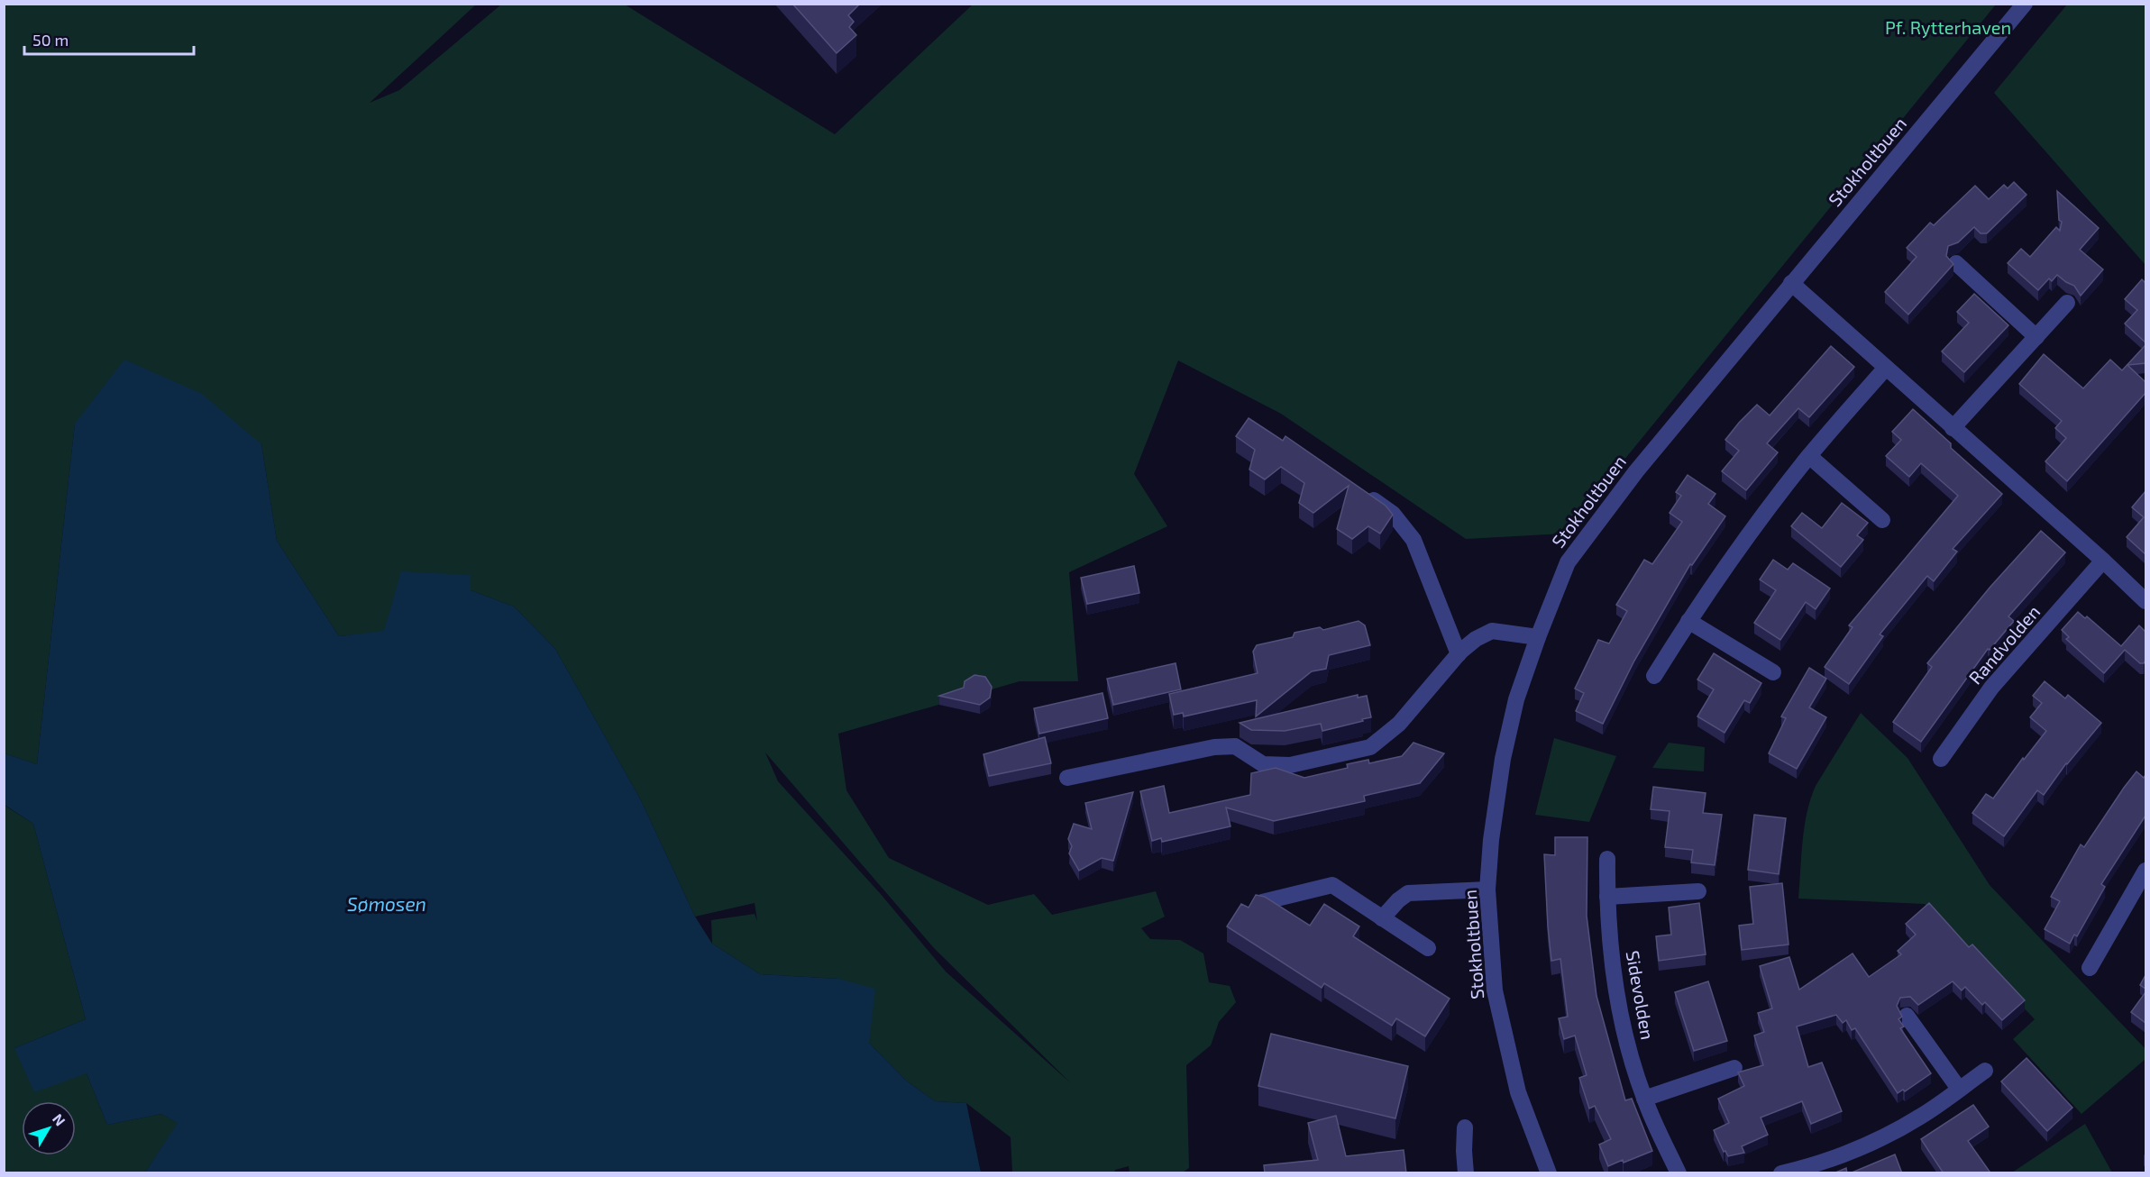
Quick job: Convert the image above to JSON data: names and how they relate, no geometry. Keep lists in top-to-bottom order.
{
  "streets": {
    "street": ["Stokholtbuen", "Randvolden", "Sidevolden"]
  },
  "water": ["Sømosen"],
  "parks": ["Pf. Rytterhaven"],
  "scale_bar": "50 m",
  "north": "top right"
}
